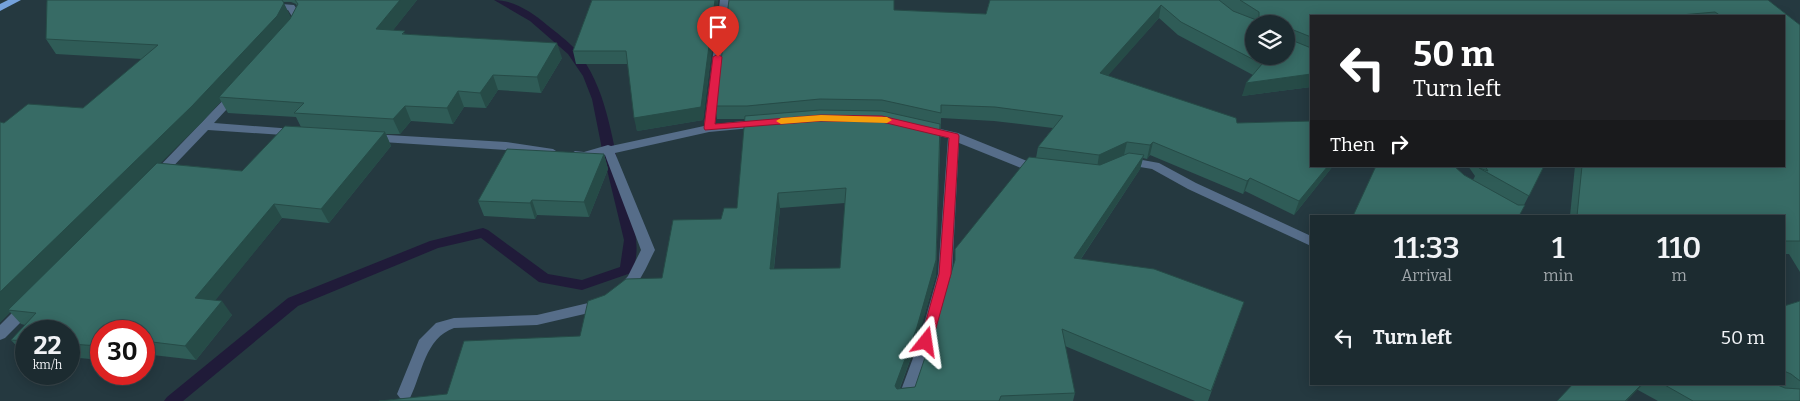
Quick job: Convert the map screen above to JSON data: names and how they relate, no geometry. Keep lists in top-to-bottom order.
{
  "page": {
    "turn": ["50 m", "Turn left"],
    "then": "Then",
    "eta": [
      "11:33",
      "Arrival",
      "1",
      "min",
      "110",
      "m"
    ],
    "list": [
      {
        "name": "Turn left",
        "value": "50 m"
      }
    ],
    "speed": "22 km/h",
    "limit": "30"
  }
}
